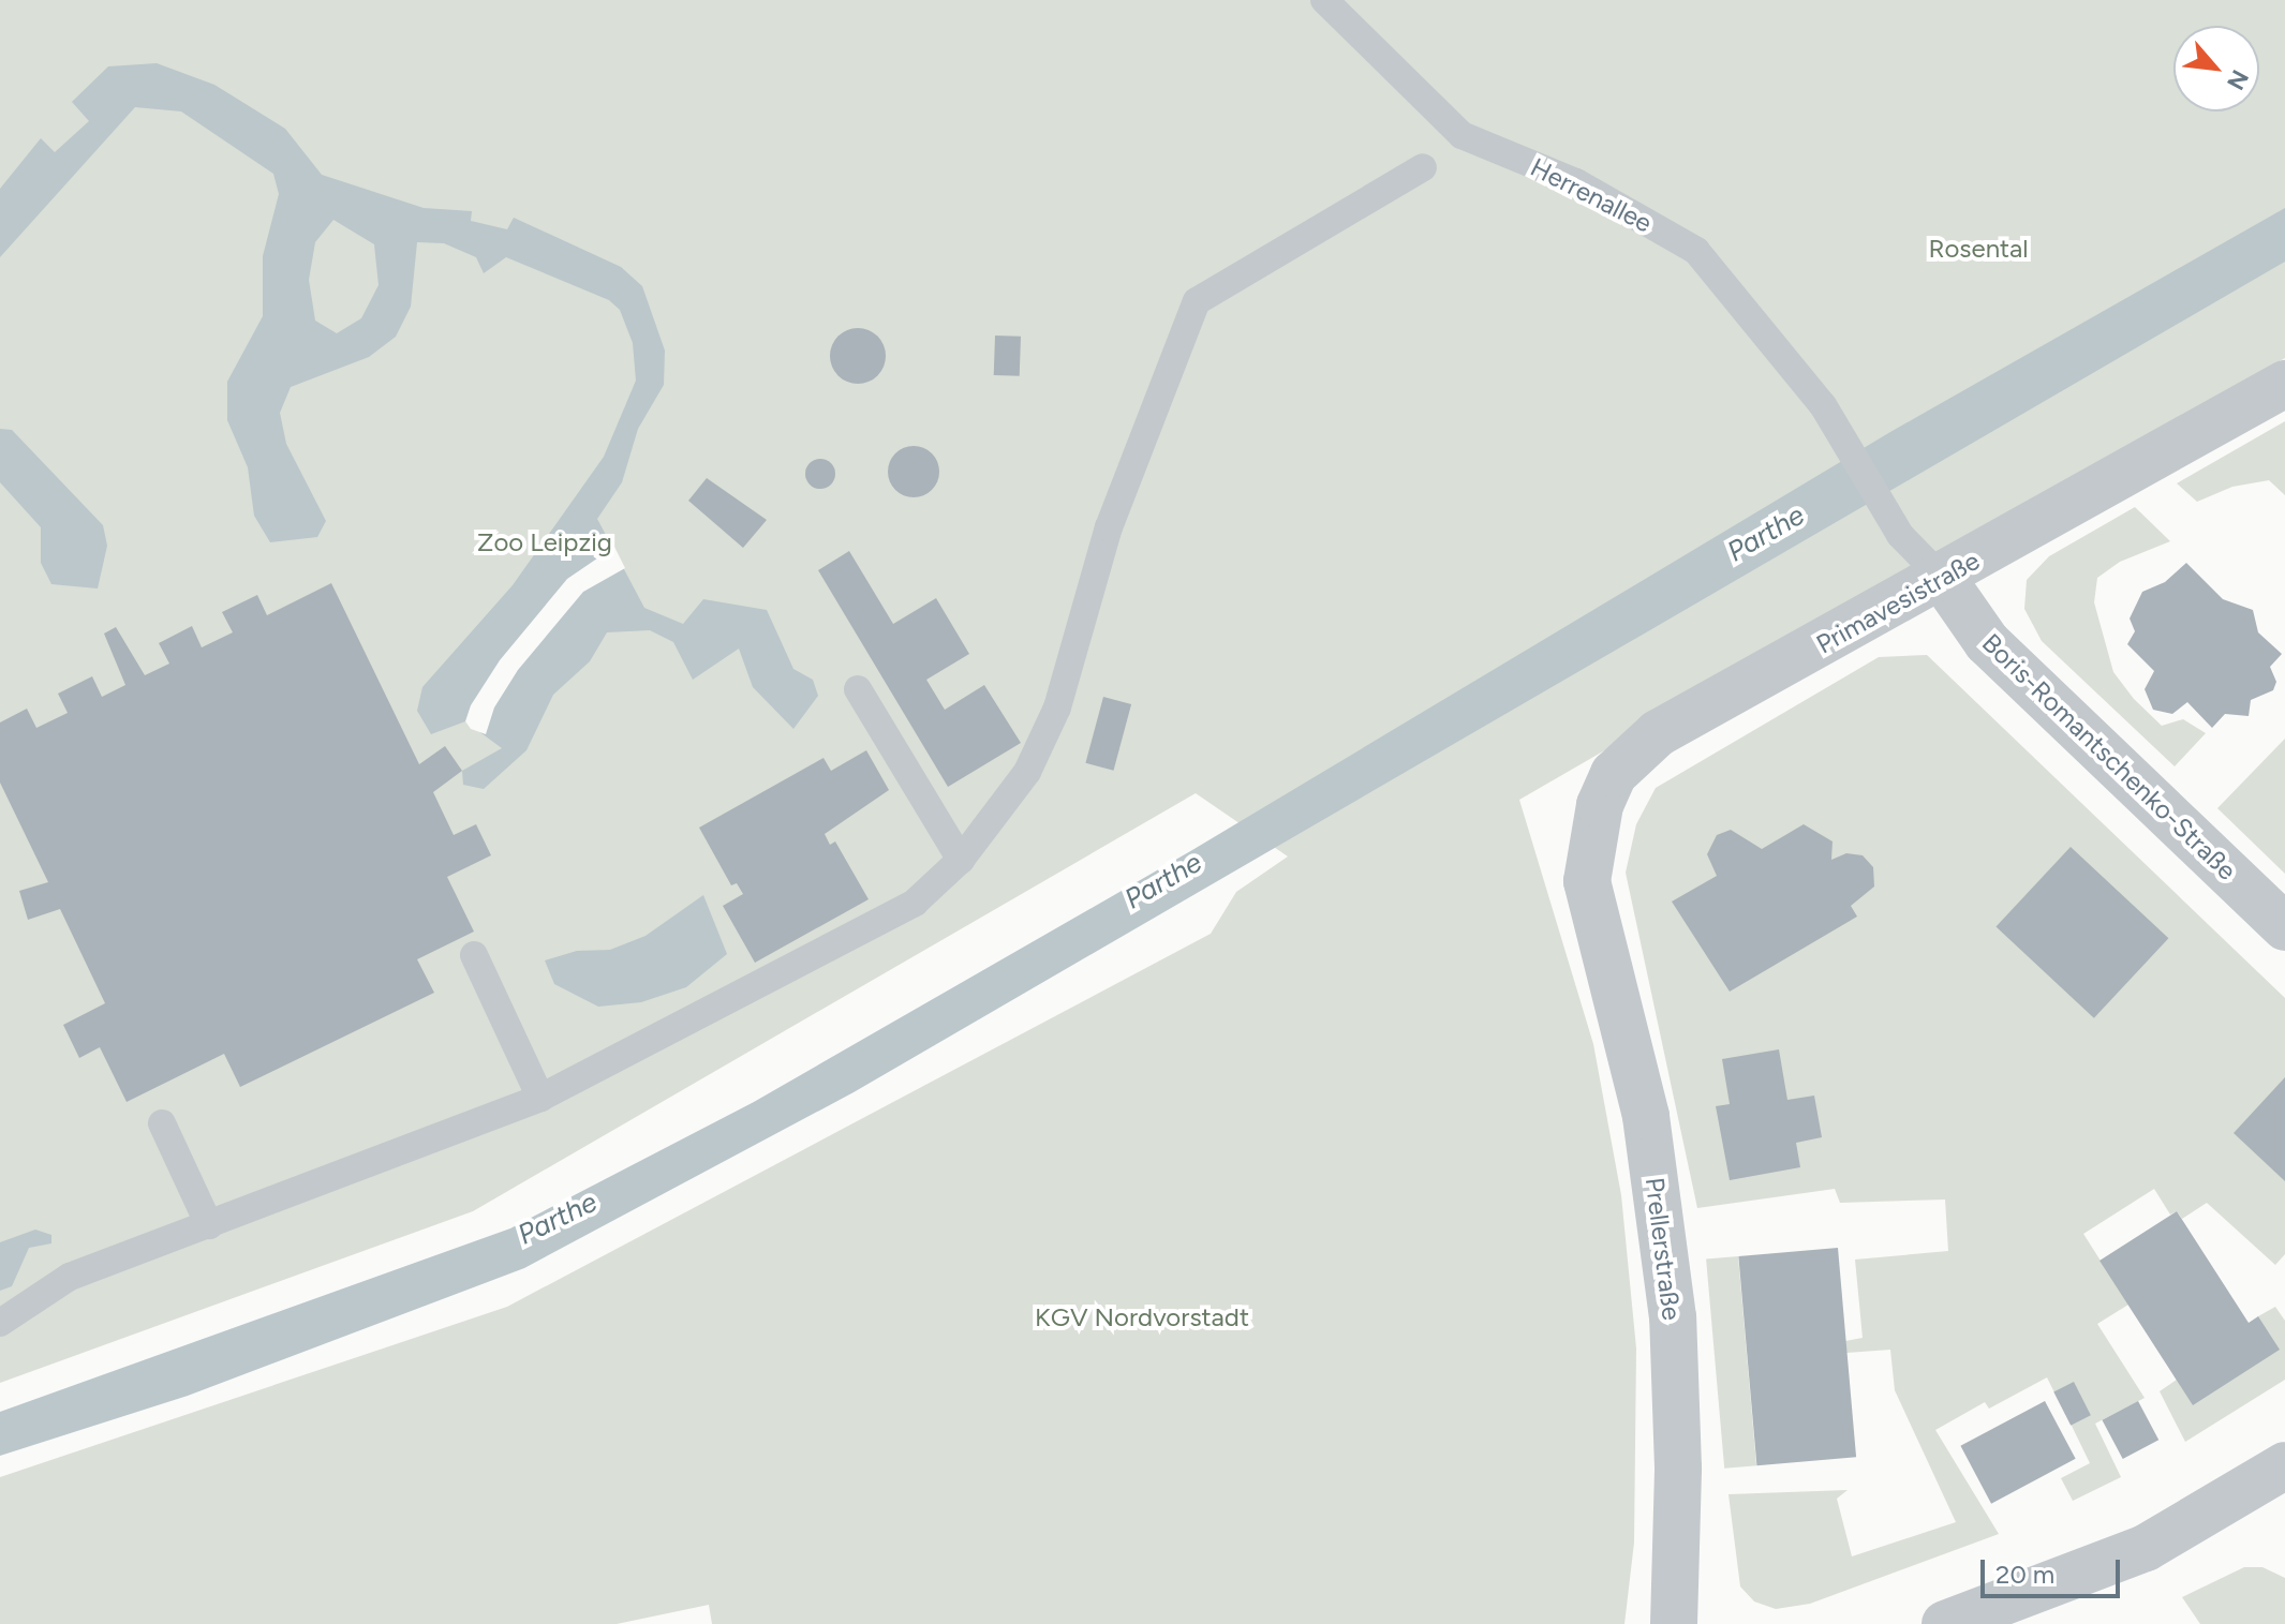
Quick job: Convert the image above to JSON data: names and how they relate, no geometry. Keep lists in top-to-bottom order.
{
  "streets": {
    "street": ["Primavesistraße", "Boris-Romantschenko-Straße", "Prellerstraße"],
    "lane": ["Herrenallee"]
  },
  "crossings": [
    ["Herrenallee", "Primavesistraße"],
    ["Herrenallee", "Boris-Romantschenko-Straße"],
    ["Primavesistraße", "Boris-Romantschenko-Straße"],
    ["Primavesistraße", "Prellerstraße"]
  ],
  "water": ["Parthe"],
  "parks": ["Rosental", "Zoo Leipzig", "KGV Nordvorstadt"],
  "scale_bar": "20 m",
  "north": "bottom right"
}
